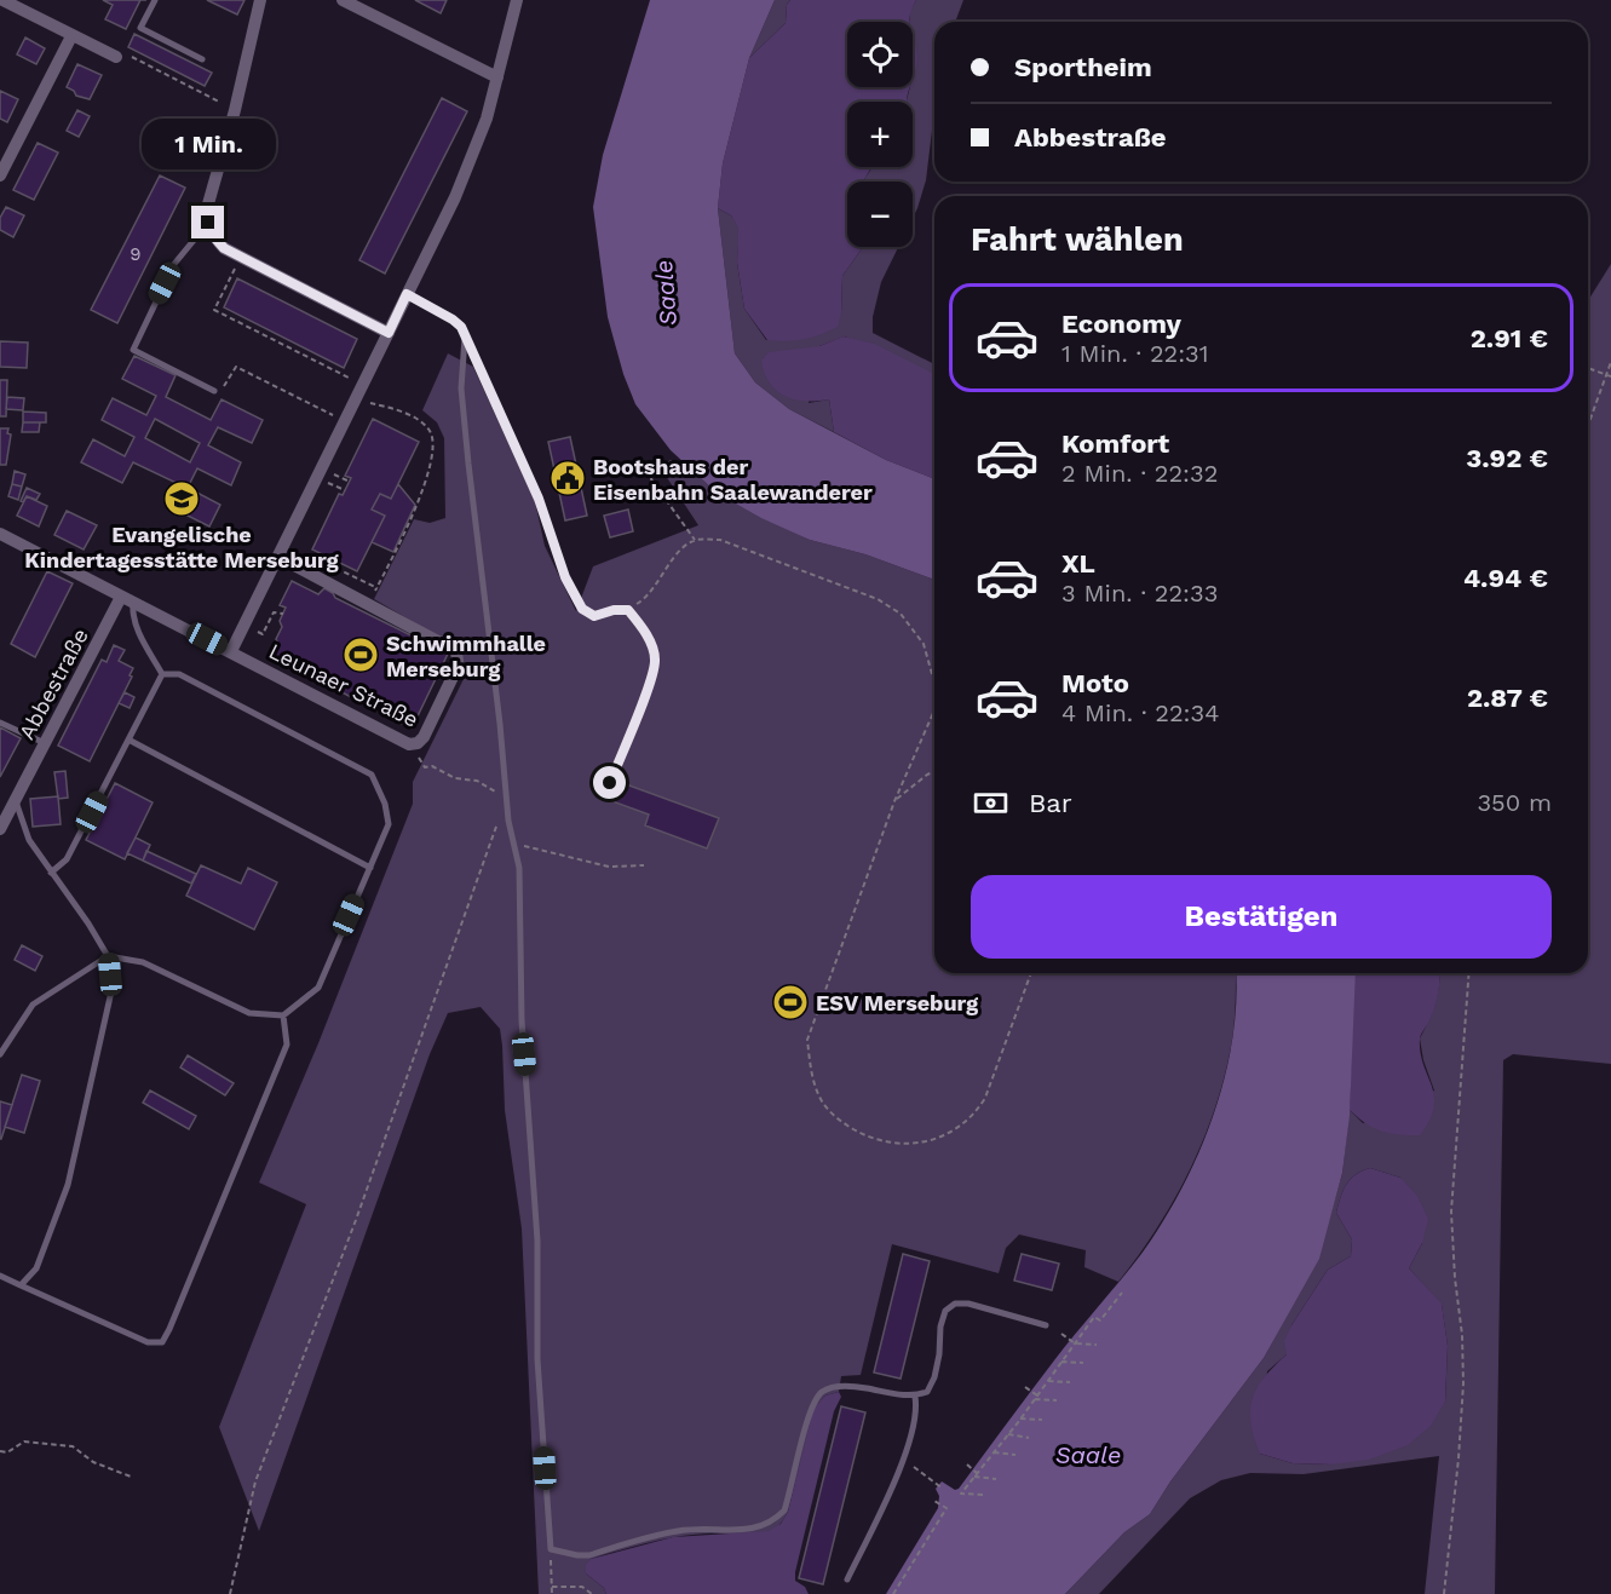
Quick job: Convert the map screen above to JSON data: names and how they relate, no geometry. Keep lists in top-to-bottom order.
{
  "streets": {
    "street": ["Abbestraße", "Leunaer Straße"]
  },
  "crossings": [
    ["Abbestraße", "Leunaer Straße"]
  ],
  "water": ["Saale"],
  "places": {
    "public building": ["Bootshaus der Eisenbahn Saalewanderer"],
    "school or university": ["Evangelische Kindertagesstätte Merseburg"],
    "sports": ["Schwimmhalle Merseburg", "ESV Merseburg"]
  },
  "house_numbers": ["9"],
  "page": {
    "map_buttons": ["+", "−"],
    "banner": ["Sportheim", "Abbestraße"],
    "bubble": "1 Min.",
    "heading": "Fahrt wählen",
    "list": [
      {
        "name": "Economy",
        "note": "1 Min. · 22:31",
        "value": "2.91 €"
      },
      {
        "name": "Komfort",
        "note": "2 Min. · 22:32",
        "value": "3.92 €"
      },
      {
        "name": "XL",
        "note": "3 Min. · 22:33",
        "value": "4.94 €"
      },
      {
        "name": "Moto",
        "note": "4 Min. · 22:34",
        "value": "2.87 €"
      }
    ],
    "pay": ["Bar", "350 m"],
    "buttons": "Bestätigen"
  }
}
